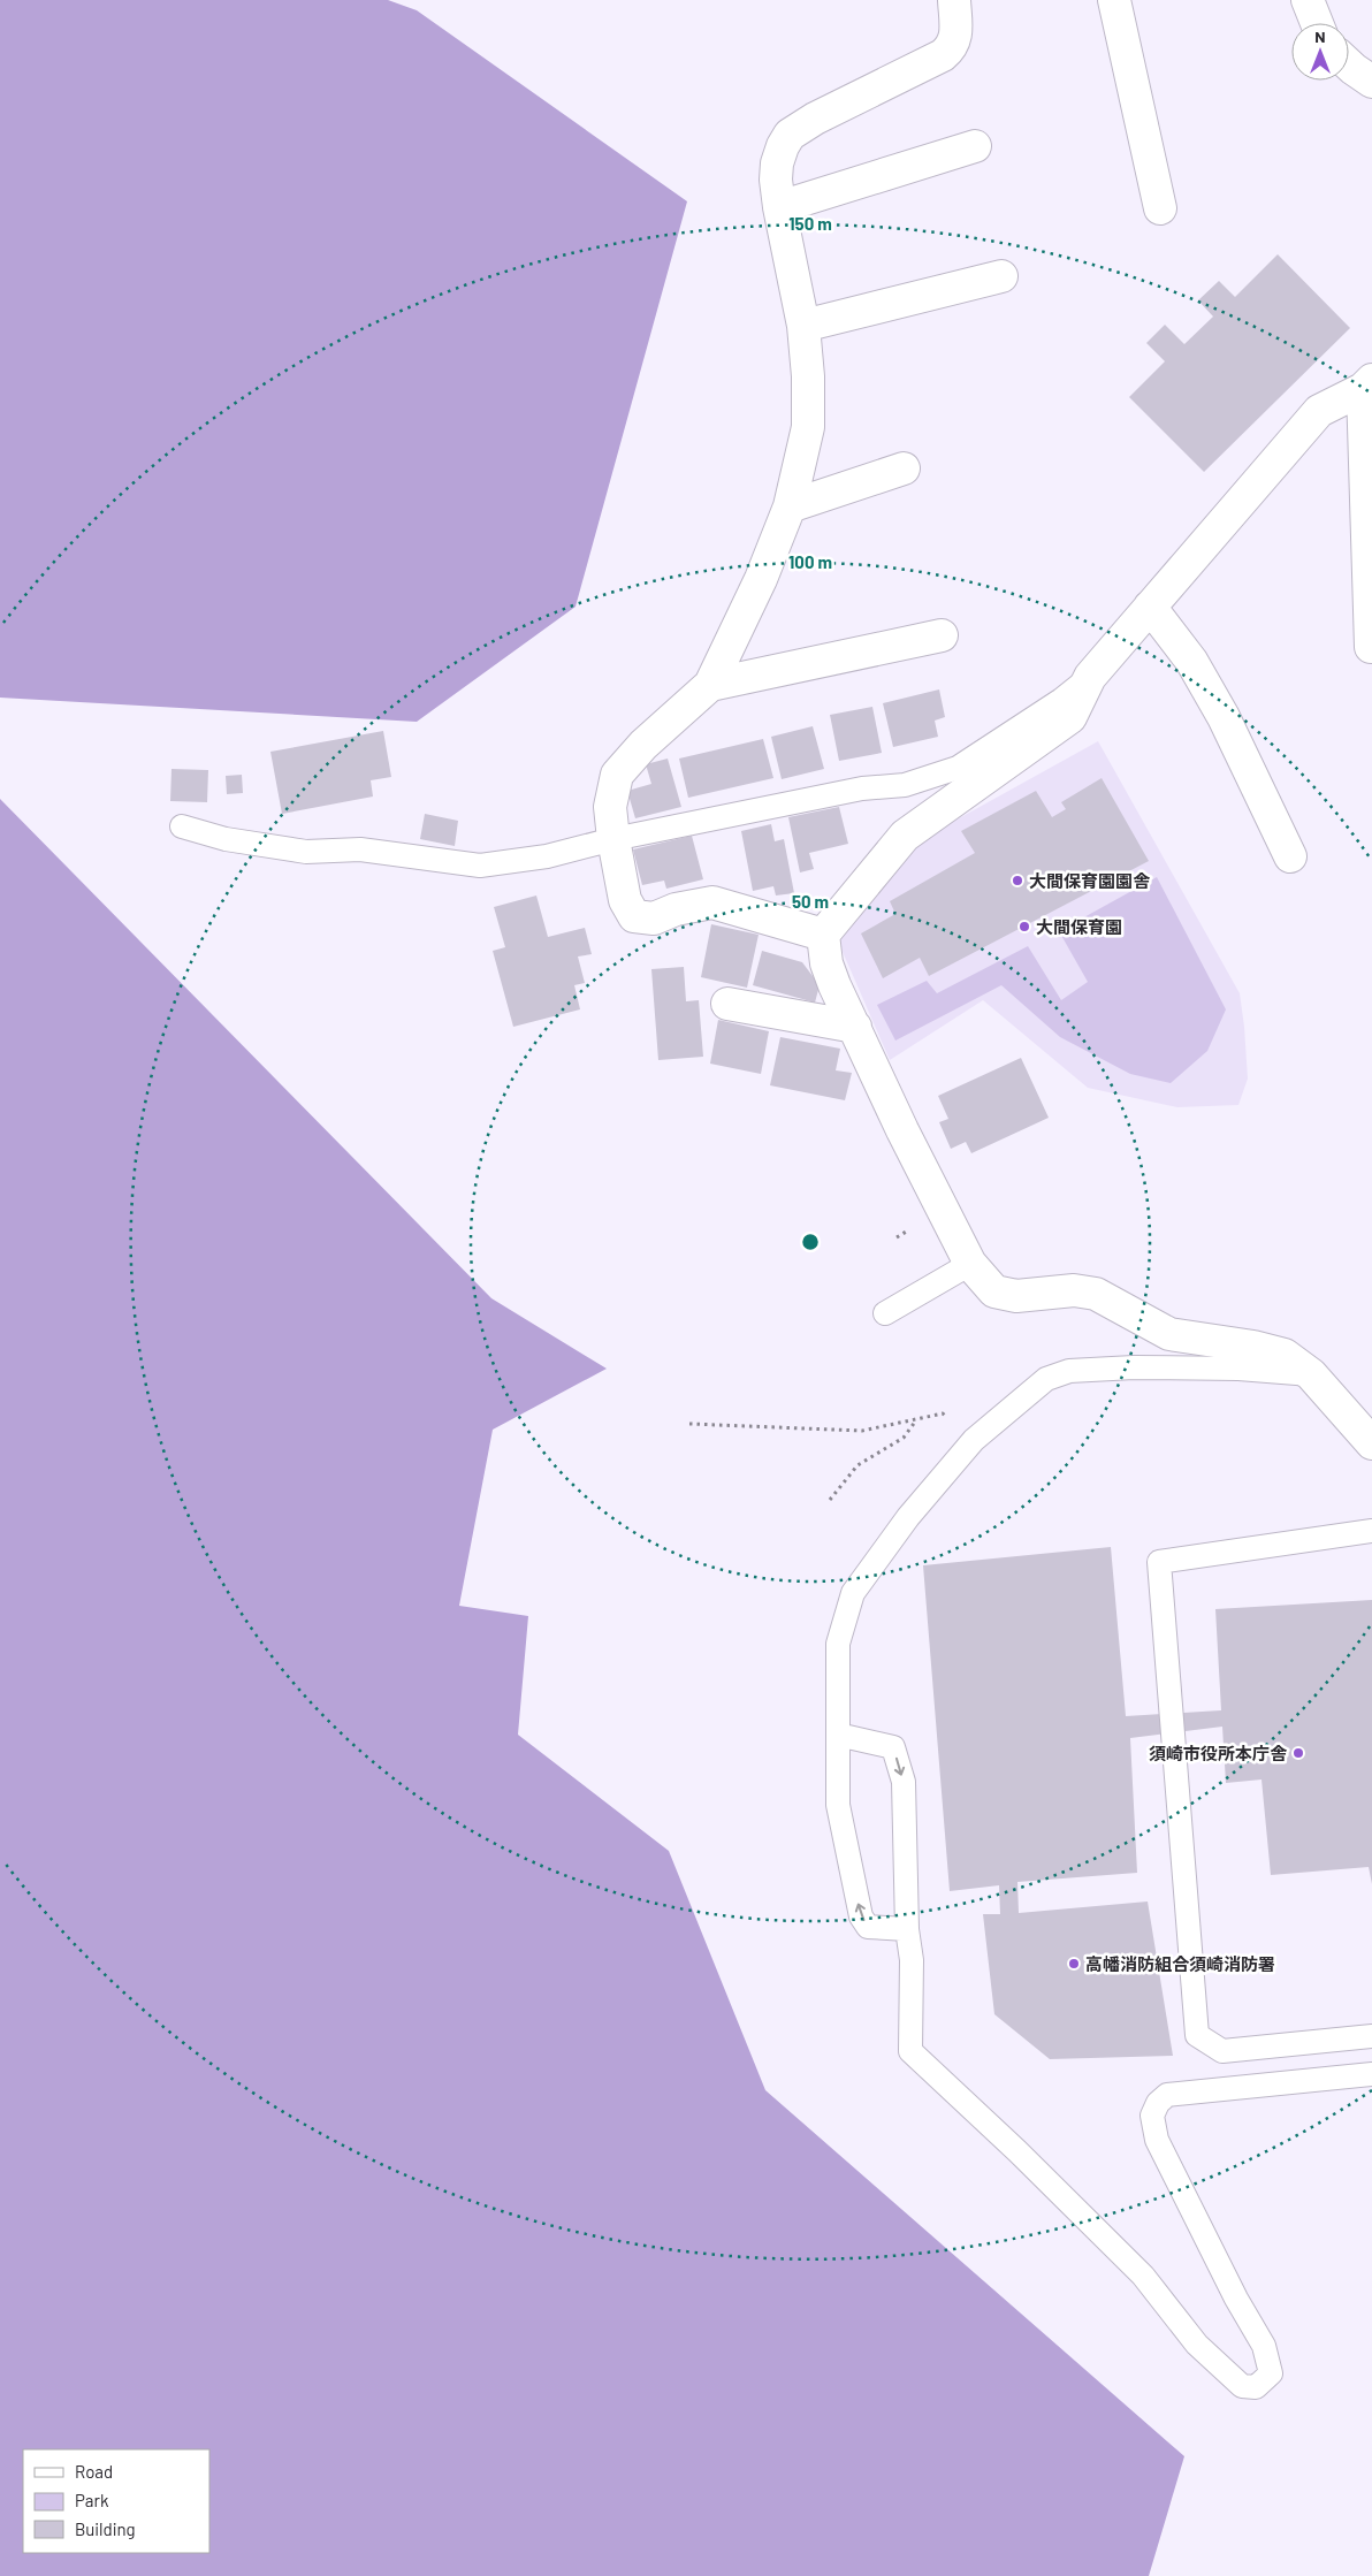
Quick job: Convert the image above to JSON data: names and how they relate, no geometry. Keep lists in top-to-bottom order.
{
  "places": [
    "大間保育園園舎",
    "大間保育園",
    "須崎市役所本庁舎",
    "高幡消防組合須崎消防署"
  ],
  "legend": ["Road", "Park", "Building"],
  "north": "top",
  "rings": ["150 m", "100 m", "50 m"]
}
